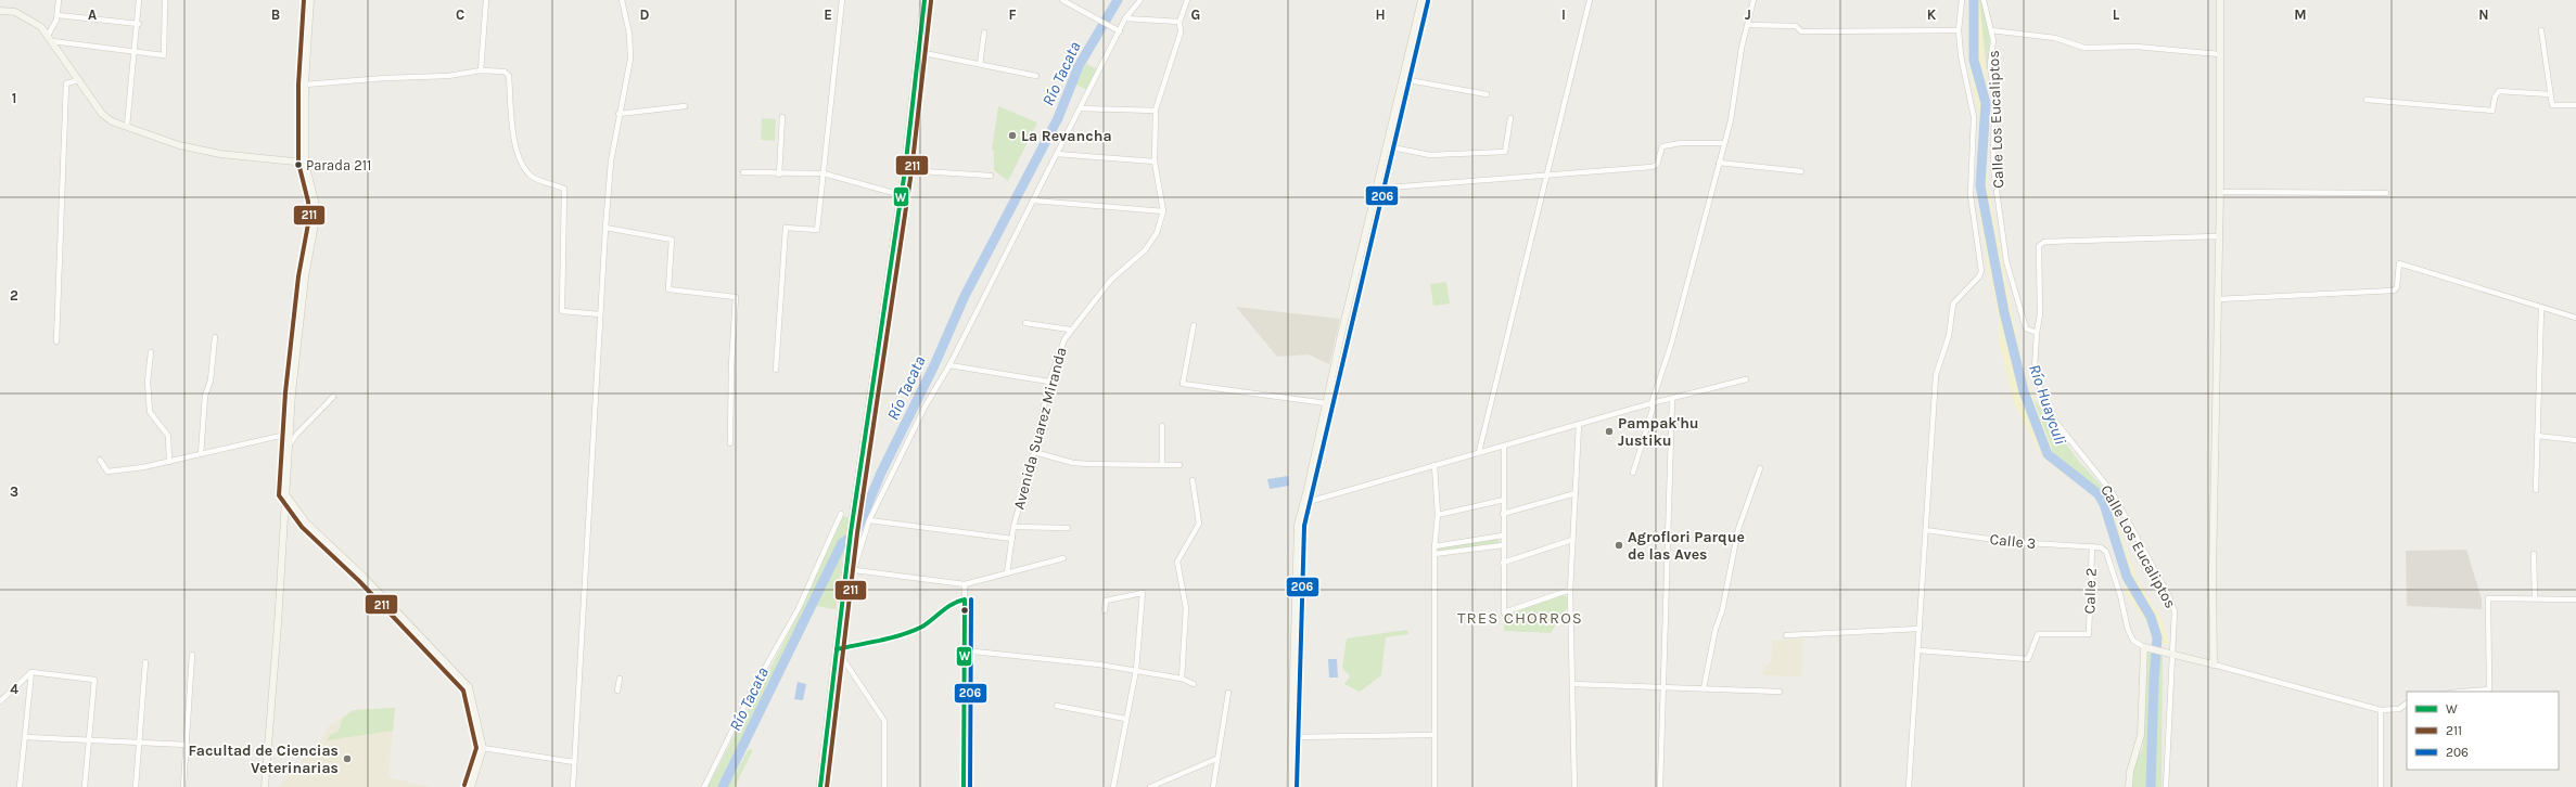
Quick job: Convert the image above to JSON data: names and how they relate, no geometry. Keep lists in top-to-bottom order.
{
  "streets": {
    "street": [
      "Calle Los Eucaliptos",
      "Avenida Suarez Miranda",
      "Calle 3",
      "Calle 2"
    ]
  },
  "crossings": [
    ["Calle 3", "Calle 2"]
  ],
  "districts": ["TRES CHORROS"],
  "water": ["Río Tacata", "Río Huayculi"],
  "places": [
    "La Revancha",
    "Parada 211",
    "Pampak'hu Justiku",
    "Agroflori Parque de las Aves",
    "Facultad de Ciencias Veterinarias"
  ],
  "lines": ["transit line W", "transit line 211", "transit line 206"],
  "legend": ["W", "211", "206"],
  "grid": {
    "columns": [
      "A",
      "B",
      "C",
      "D",
      "E",
      "F",
      "G",
      "H",
      "I",
      "J",
      "K",
      "L",
      "M",
      "N"
    ],
    "rows": [
      "1",
      "2",
      "3",
      "4"
    ]
  }
}
